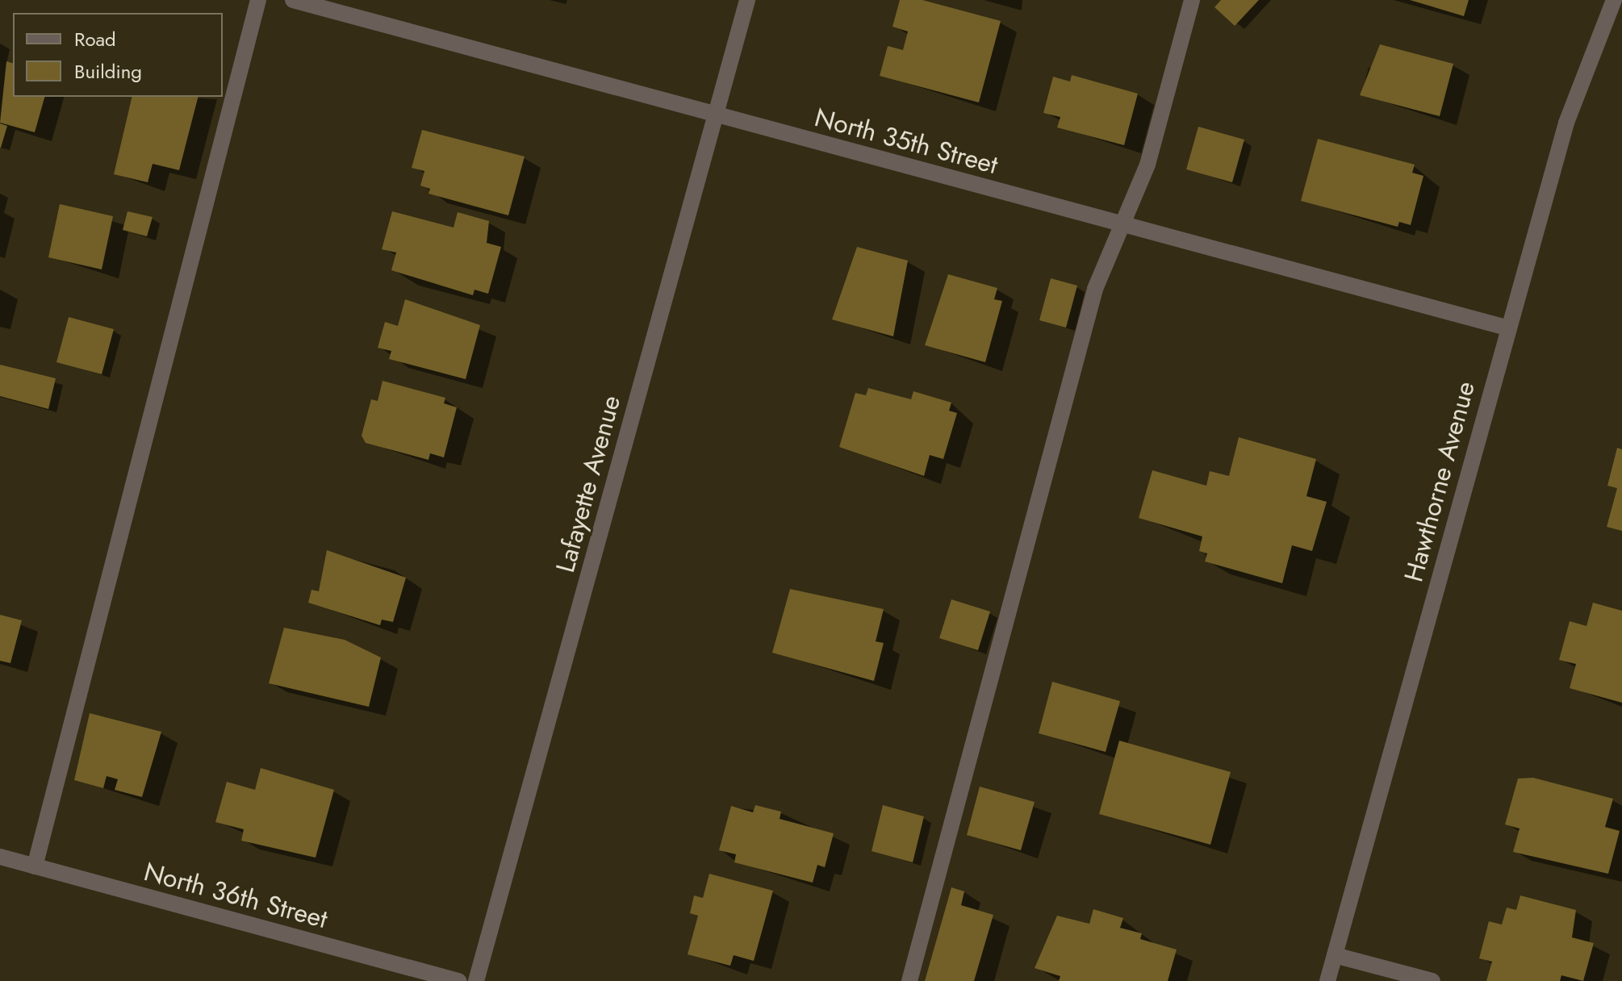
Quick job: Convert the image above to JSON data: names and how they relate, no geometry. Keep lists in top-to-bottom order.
{
  "streets": {
    "street": [
      "North 35th Street",
      "Hawthorne Avenue",
      "Lafayette Avenue",
      "North 36th Street"
    ]
  },
  "crossings": [
    ["North 35th Street", "Hawthorne Avenue"],
    ["North 35th Street", "Lafayette Avenue"]
  ],
  "legend": ["Road", "Building"]
}
